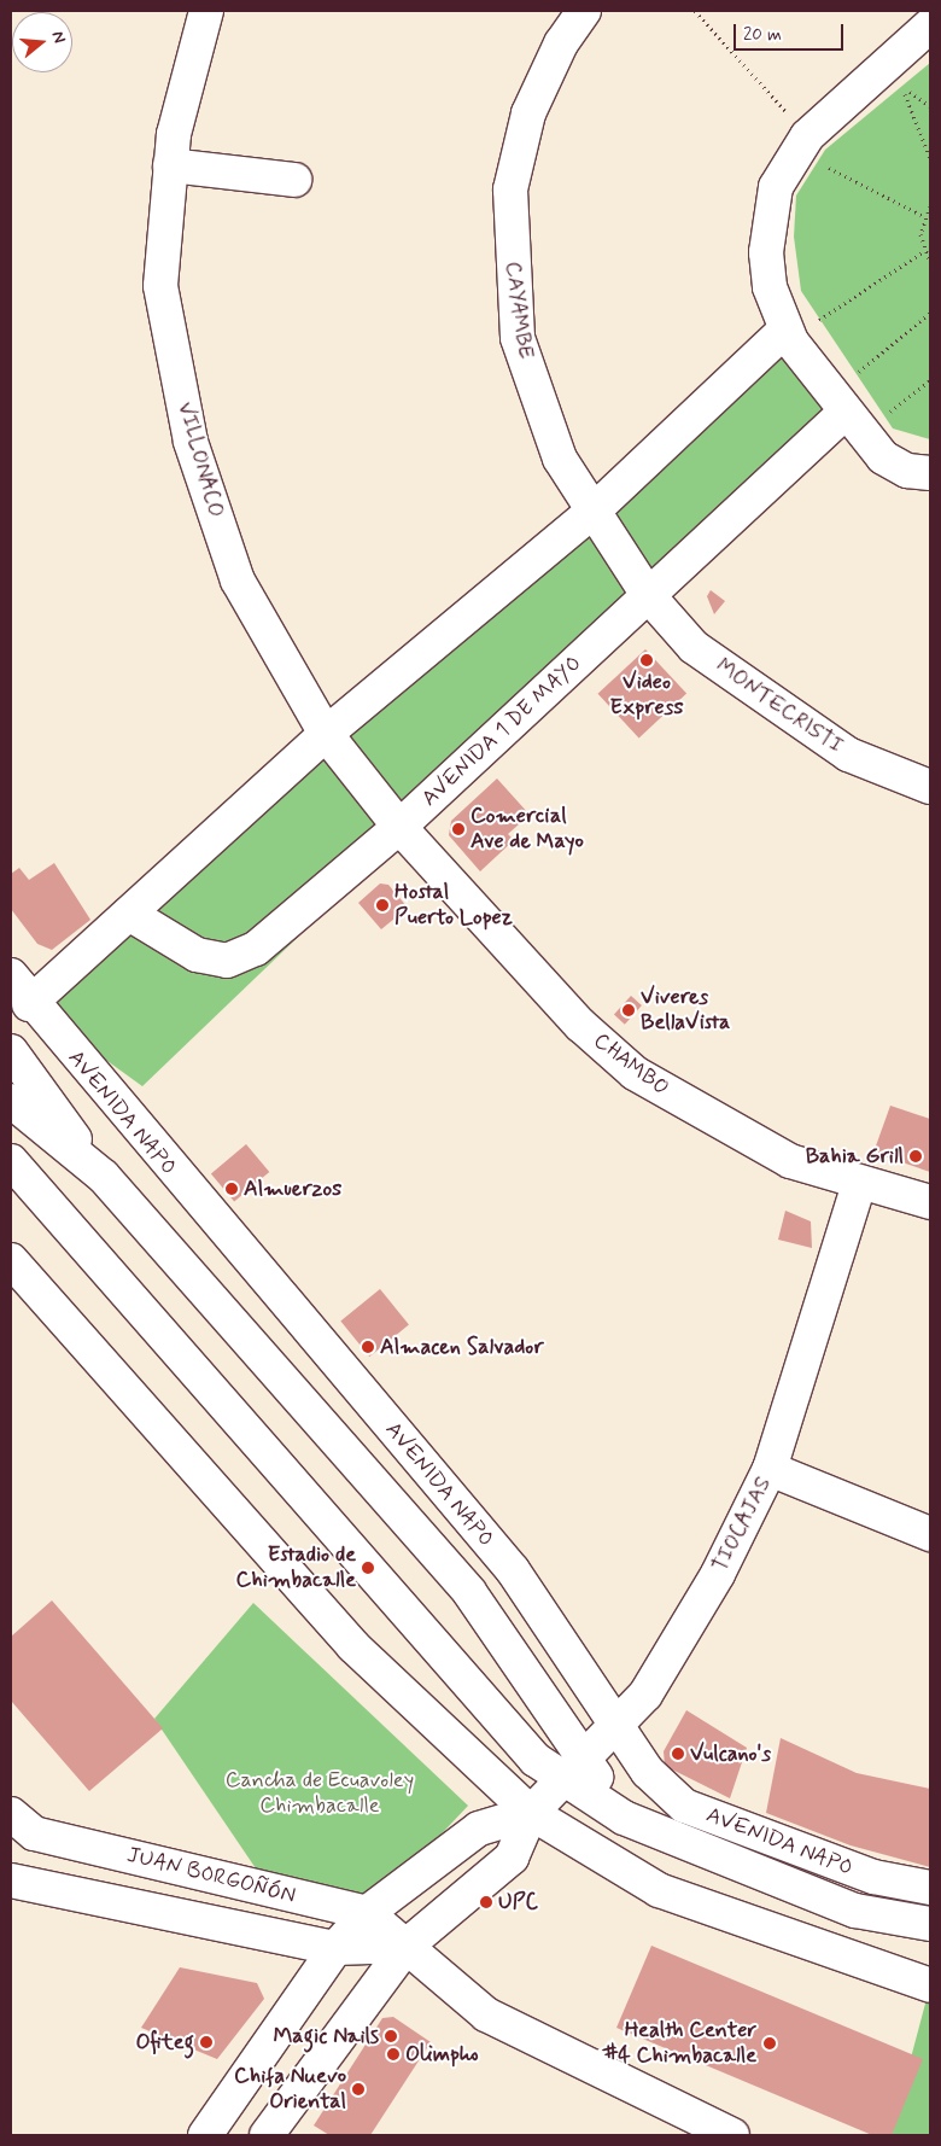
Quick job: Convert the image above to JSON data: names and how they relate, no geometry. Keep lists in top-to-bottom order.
{
  "streets": {
    "street": [
      "CAYAMBE",
      "VILLONACO",
      "MONTECRISTI",
      "AVENIDA 1 DE MAYO",
      "CHAMBO",
      "AVENIDA NAPO",
      "TIOCAJAS",
      "JUAN BORGOÑÓN"
    ]
  },
  "crossings": [
    ["CAYAMBE", "MONTECRISTI"],
    ["CAYAMBE", "AVENIDA 1 DE MAYO"],
    ["VILLONACO", "AVENIDA 1 DE MAYO"],
    ["VILLONACO", "CHAMBO"],
    ["MONTECRISTI", "AVENIDA 1 DE MAYO"],
    ["AVENIDA 1 DE MAYO", "CHAMBO"],
    ["CHAMBO", "TIOCAJAS"],
    ["AVENIDA NAPO", "TIOCAJAS"]
  ],
  "parks": ["Cancha de Ecuavoley Chimbacalle"],
  "places": [
    "Video Express",
    "Comercial Ave de Mayo",
    "Hostal Puerto Lopez",
    "Viveres BellaVista",
    "Bahia Grill",
    "Almuerzos",
    "Almacen Salvador",
    "Estadio de Chimbacalle",
    "Vulcano's",
    "UPC",
    "Magic Nails",
    "Ofiteg",
    "Health Center #4 Chimbacalle",
    "Olimpho",
    "Chifa Nuevo Oriental"
  ],
  "scale_bar": "20 m",
  "north": "right"
}
